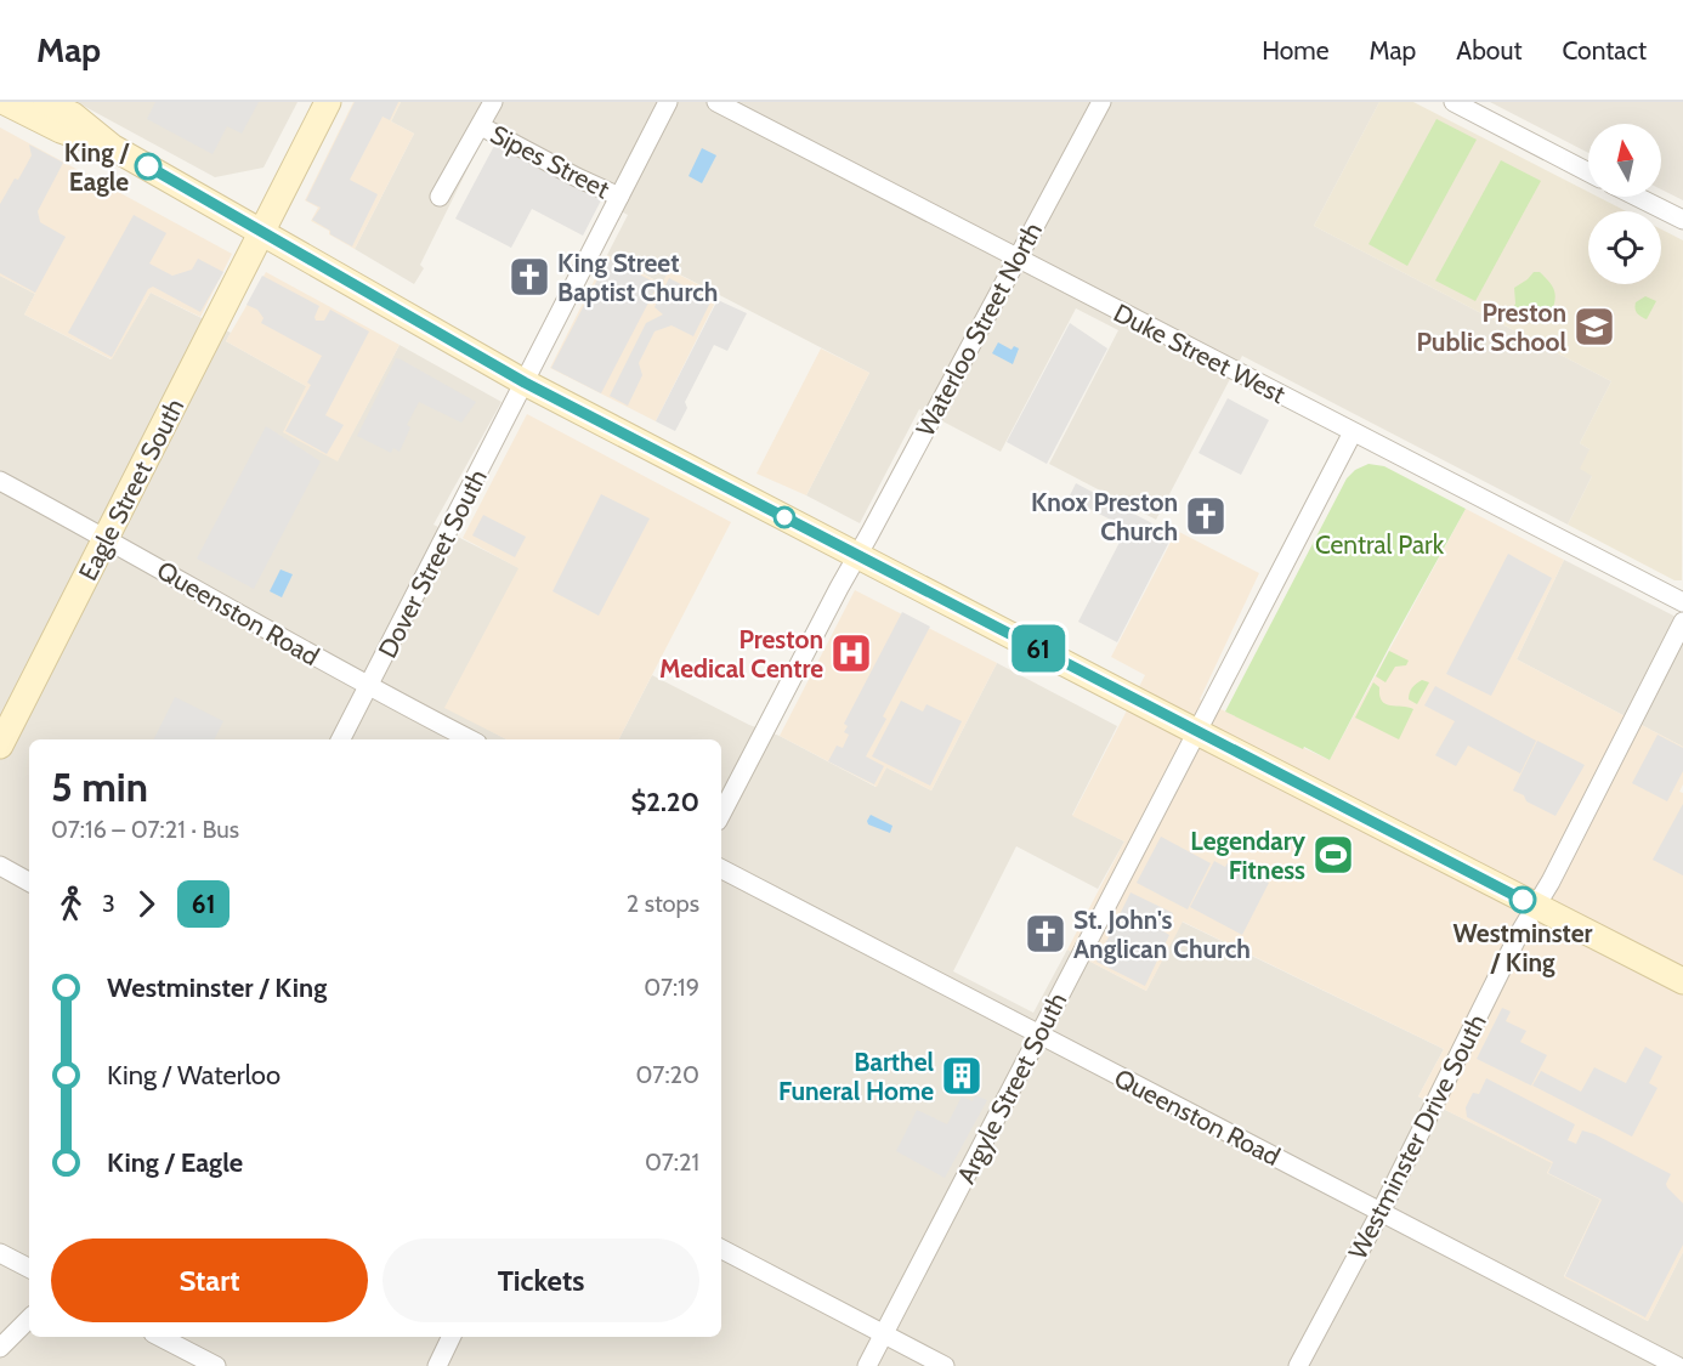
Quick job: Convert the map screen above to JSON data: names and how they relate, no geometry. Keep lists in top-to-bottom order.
{
  "streets": {
    "main road": ["Eagle Street South"],
    "street": [
      "Sipes Street",
      "Waterloo Street North",
      "Duke Street West",
      "Dover Street South",
      "Queenston Road",
      "Argyle Street South",
      "Westminster Drive South"
    ]
  },
  "crossings": [
    ["Sipes Street", "Dover Street South"],
    ["Waterloo Street North", "Duke Street West"],
    ["Duke Street West", "Argyle Street South"],
    ["Eagle Street South", "Queenston Road"],
    ["Dover Street South", "Queenston Road"],
    ["Queenston Road", "Argyle Street South"],
    ["Queenston Road", "Westminster Drive South"]
  ],
  "parks": ["Central Park"],
  "places": {
    "other": ["King / Eagle", "Westminster / King"],
    "church": ["King Street Baptist Church", "Knox Preston Church", "St. John's Anglican Church"],
    "school or university": ["Preston Public School"],
    "hospital": ["Preston Medical Centre"],
    "sports": ["Legendary Fitness"],
    "building": ["Barthel Funeral Home"]
  },
  "lines": ["bus line 61"],
  "north": "top",
  "page": {
    "header": "Map",
    "nav": [
      "Home",
      "Map",
      "About",
      "Contact"
    ],
    "on_map": "61",
    "heading": ["5 min", "07:16 – 07:21 · Bus", "$2.20"],
    "legs": ["3", "61", "2 stops"],
    "list": [
      {
        "name": "Westminster / King",
        "value": "07:19"
      },
      {
        "name": "King / Waterloo",
        "value": "07:20"
      },
      {
        "name": "King / Eagle",
        "value": "07:21"
      }
    ],
    "buttons": ["Start", "Tickets"]
  }
}
